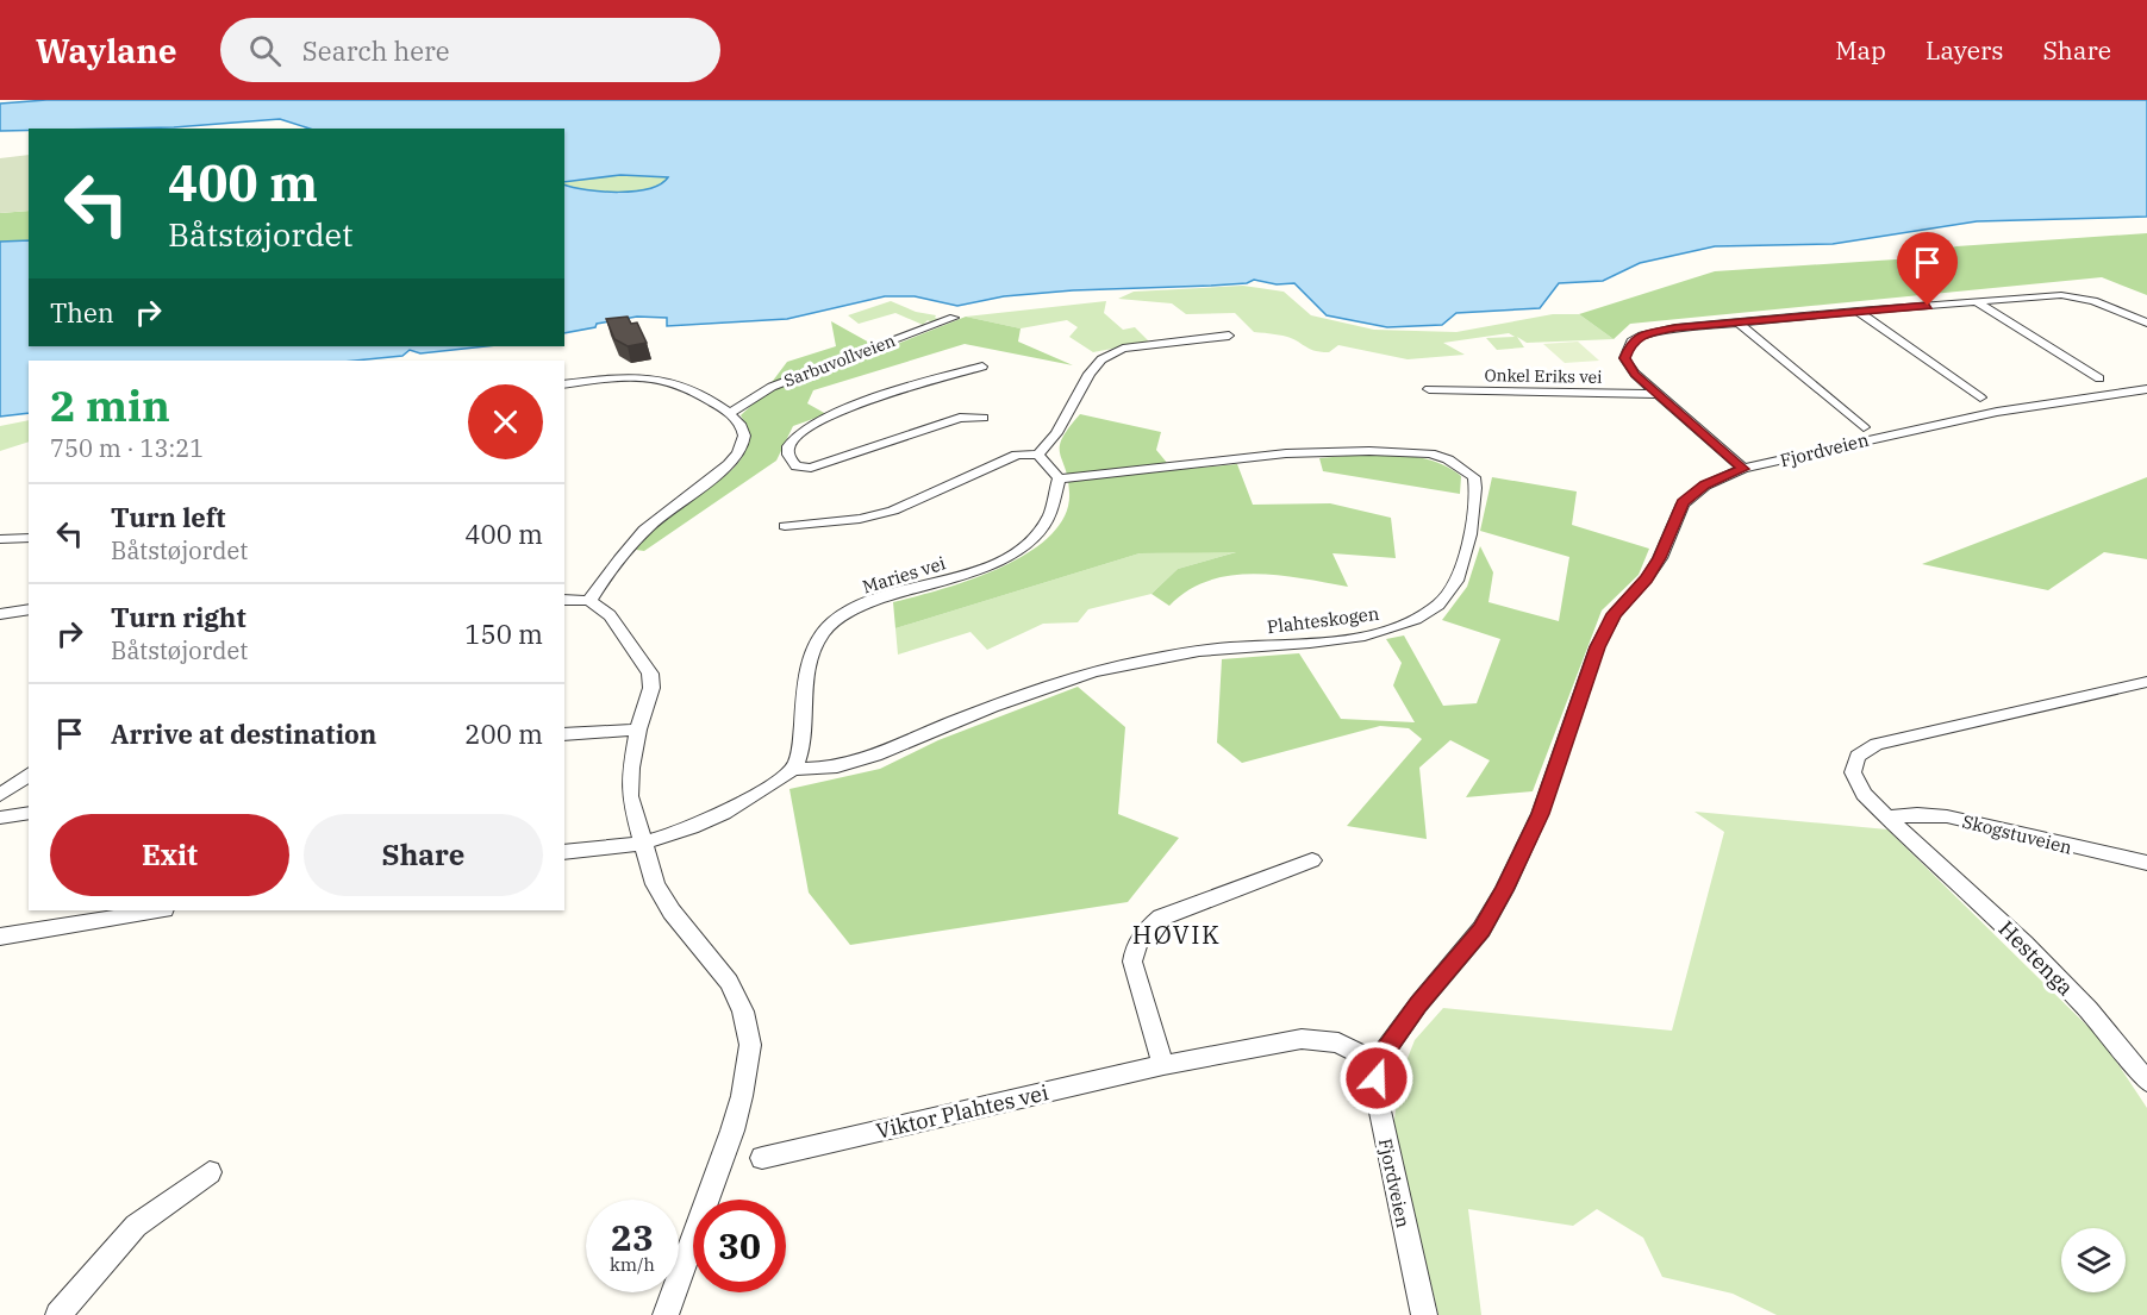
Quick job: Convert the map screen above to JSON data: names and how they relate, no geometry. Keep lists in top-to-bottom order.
{
  "streets": {
    "street": [
      "Sarbuvollveien",
      "Onkel Eriks vei",
      "Fjordveien",
      "Maries vei",
      "Plahteskogen",
      "Skogstuveien",
      "Hestenga",
      "Viktor Plahtes vei"
    ]
  },
  "crossings": [
    ["Fjordveien", "Viktor Plahtes vei"],
    ["Maries vei", "Plahteskogen"],
    ["Skogstuveien", "Hestenga"]
  ],
  "districts": ["HØVIK"],
  "page": {
    "header": "Waylane",
    "search": "Search here",
    "nav": ["Map", "Layers", "Share"],
    "turn": ["400 m", "Båtstøjordet"],
    "then": "Then",
    "heading": ["2 min", "750 m · 13:21"],
    "list": [
      {
        "name": "Turn left",
        "note": "Båtstøjordet",
        "value": "400 m"
      },
      {
        "name": "Turn right",
        "note": "Båtstøjordet",
        "value": "150 m"
      },
      {
        "name": "Arrive at destination",
        "value": "200 m"
      }
    ],
    "buttons": ["Exit", "Share"],
    "speed": "23 km/h",
    "limit": "30"
  }
}
